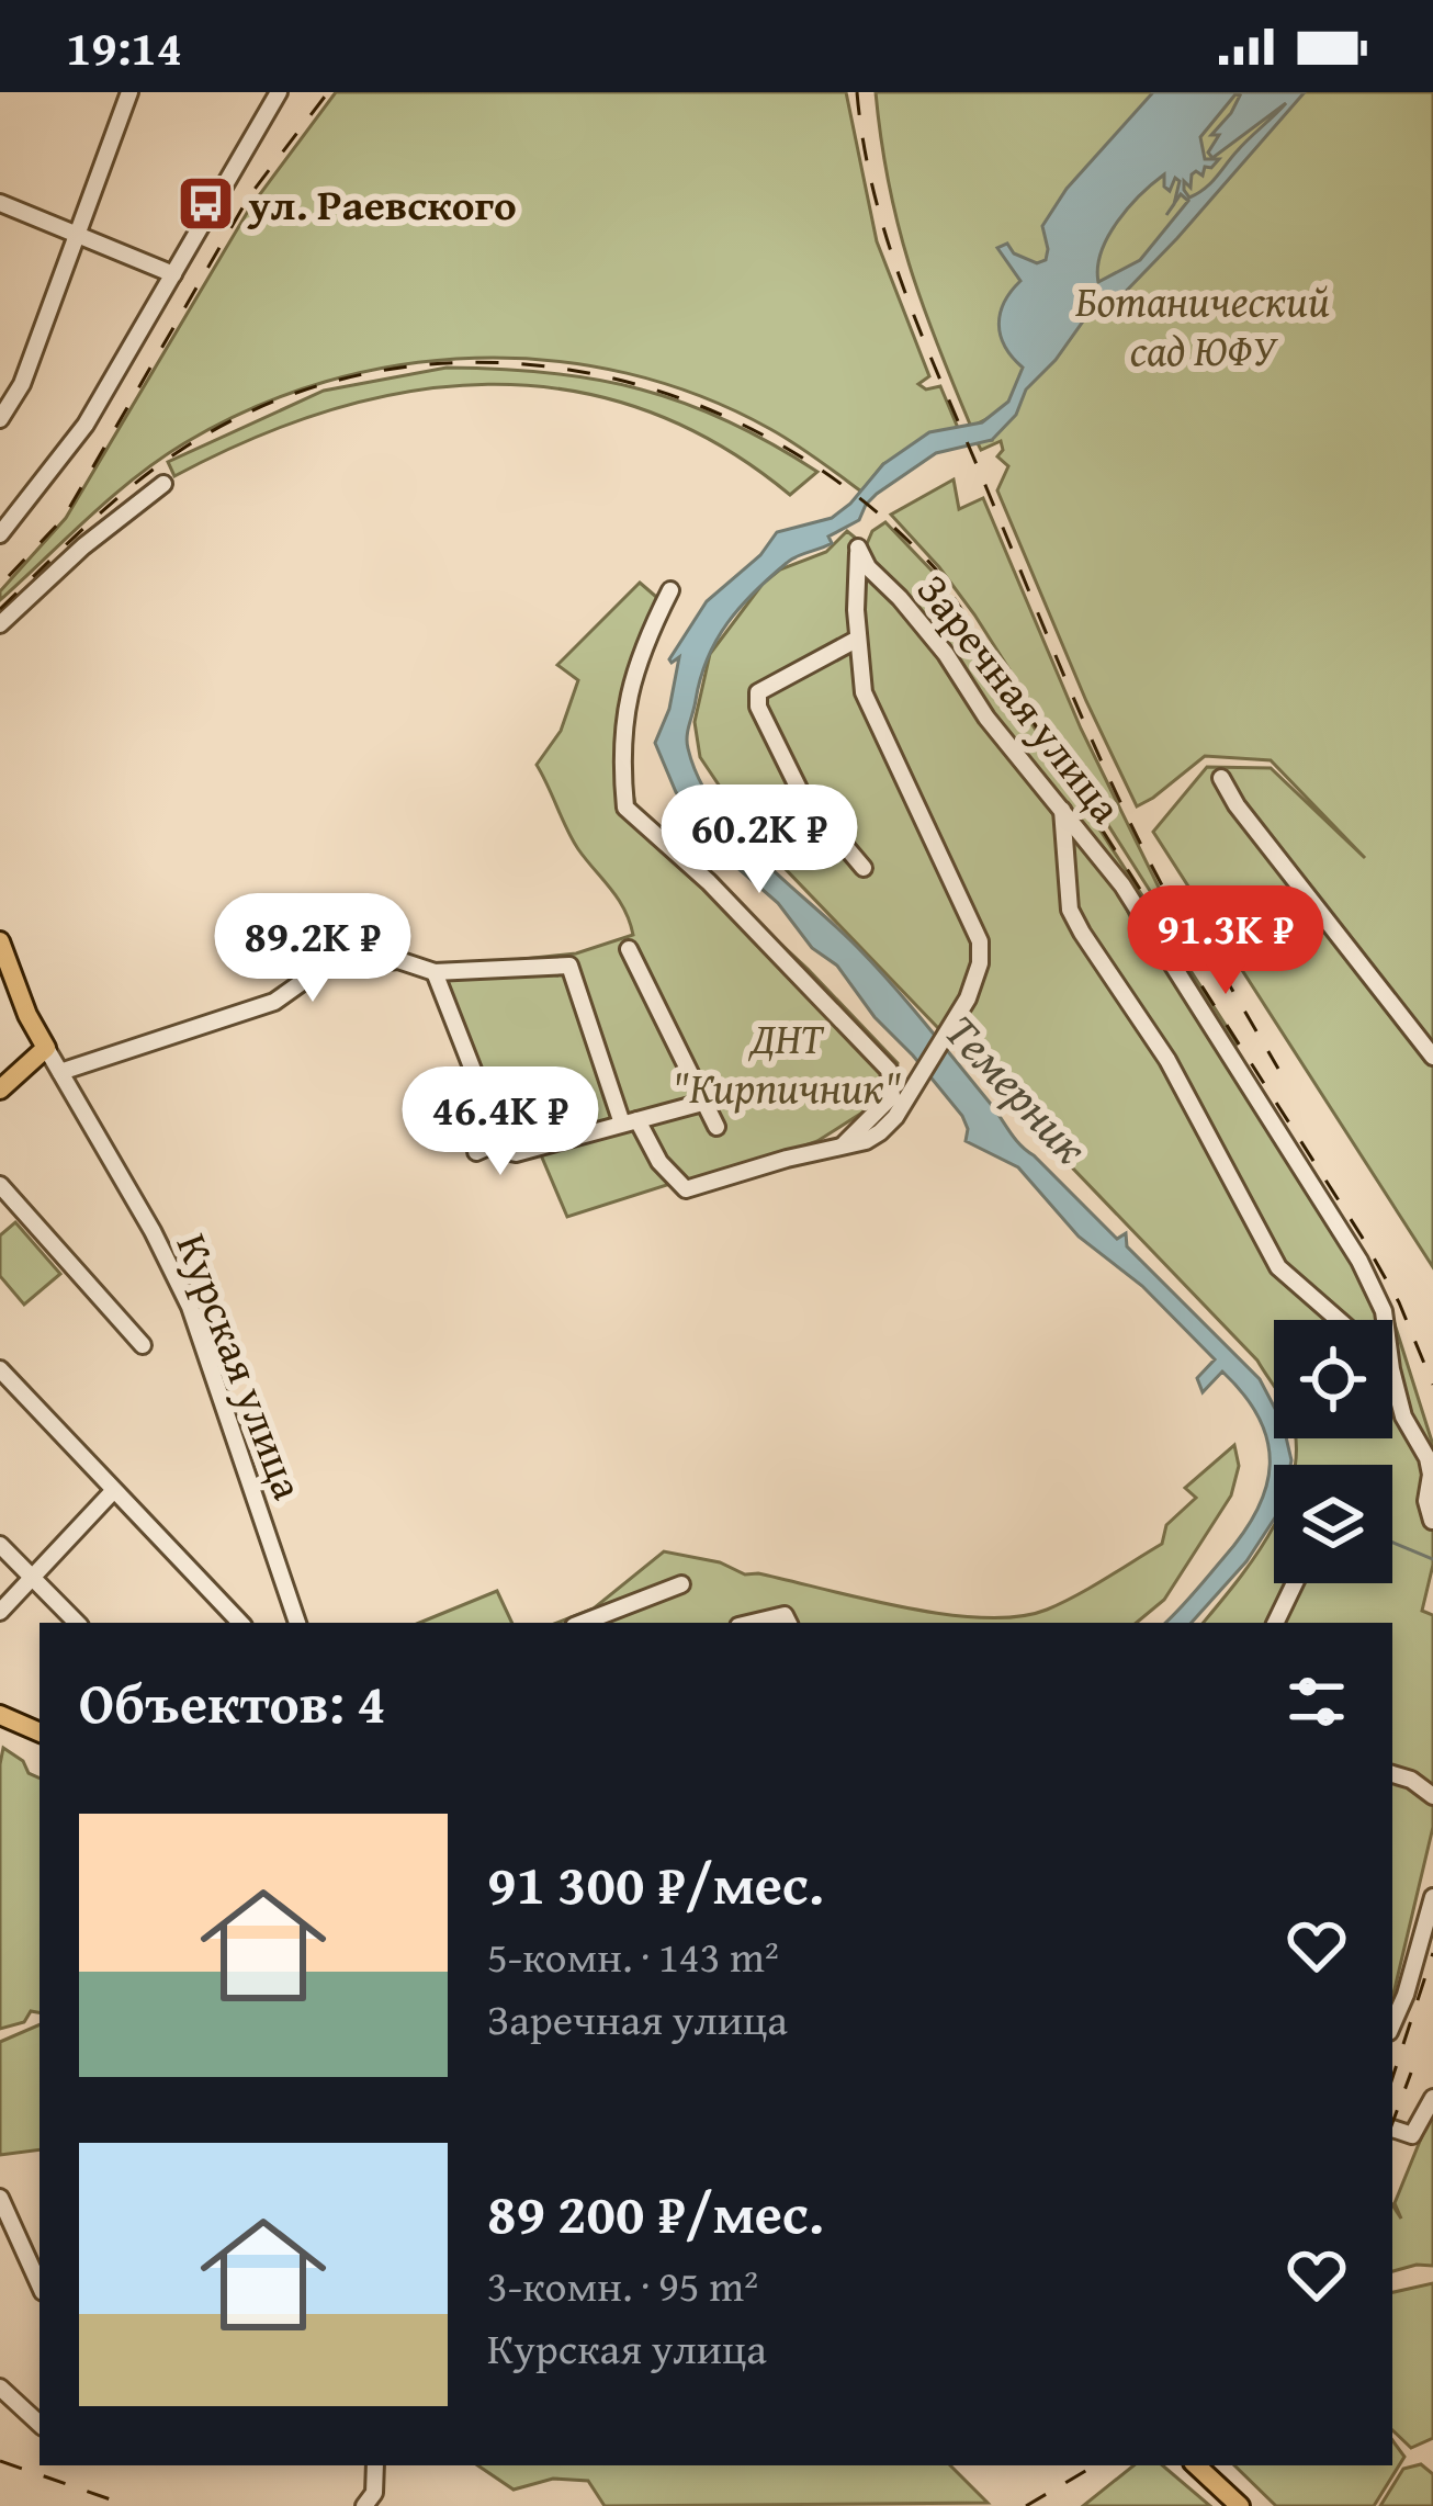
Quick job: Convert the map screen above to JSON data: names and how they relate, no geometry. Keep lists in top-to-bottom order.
{
  "streets": {
    "main road": ["Курская улица"],
    "street": ["Заречная улица"]
  },
  "water": ["Темерник"],
  "parks": ["Ботанический сад ЮФУ", "ДНТ \"Кирпичник\""],
  "places": {
    "bus stop": ["ул. Раевского"]
  },
  "page": {
    "status": "19:14",
    "price": [
      "60.2K ₽",
      "91.3K ₽",
      "89.2K ₽",
      "46.4K ₽"
    ],
    "heading": "Объектов: 4",
    "list": [
      {
        "name": "91 300 ₽/мес.",
        "note": "5-комн. · 143 m² · Заречная улица"
      },
      {
        "name": "89 200 ₽/мес.",
        "note": "3-комн. · 95 m² · Курская улица"
      }
    ]
  }
}
